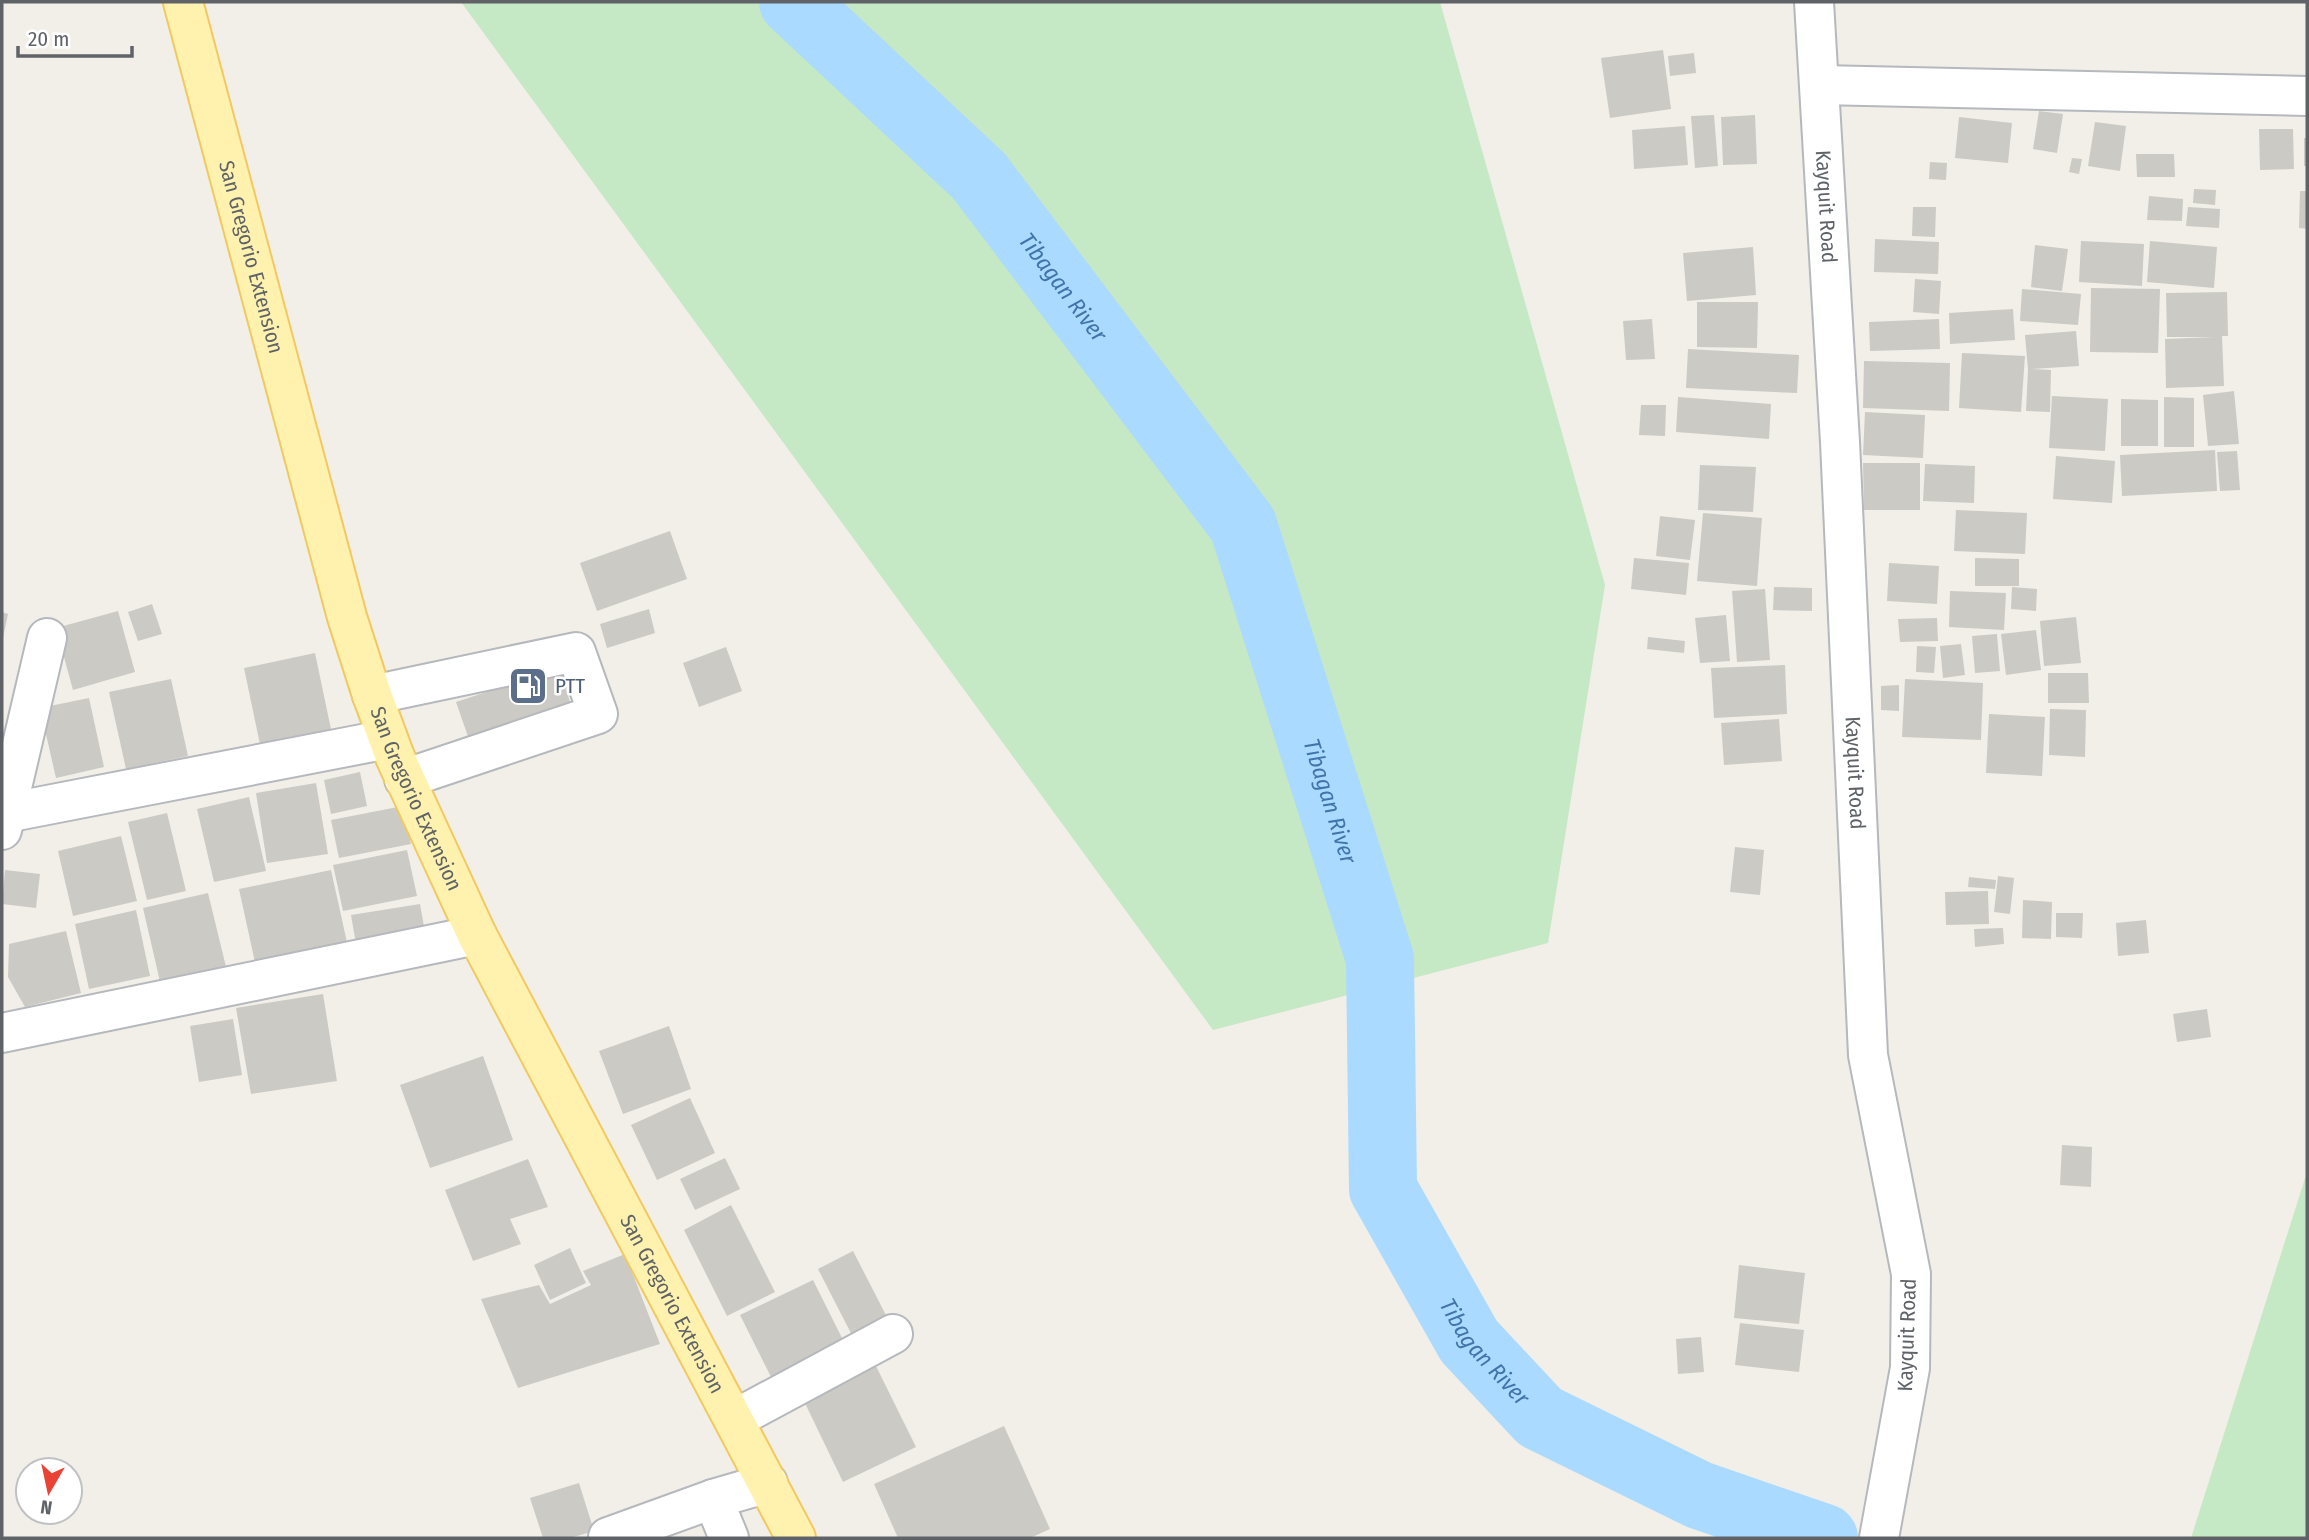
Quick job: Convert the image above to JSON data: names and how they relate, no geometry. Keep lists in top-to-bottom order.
{
  "streets": {
    "main road": ["San Gregorio Extension"],
    "street": ["Kayquit Road"]
  },
  "water": ["Tibagan River"],
  "places": {
    "fuel station": ["PTT"]
  },
  "scale_bar": "20 m",
  "north": "bottom"
}
